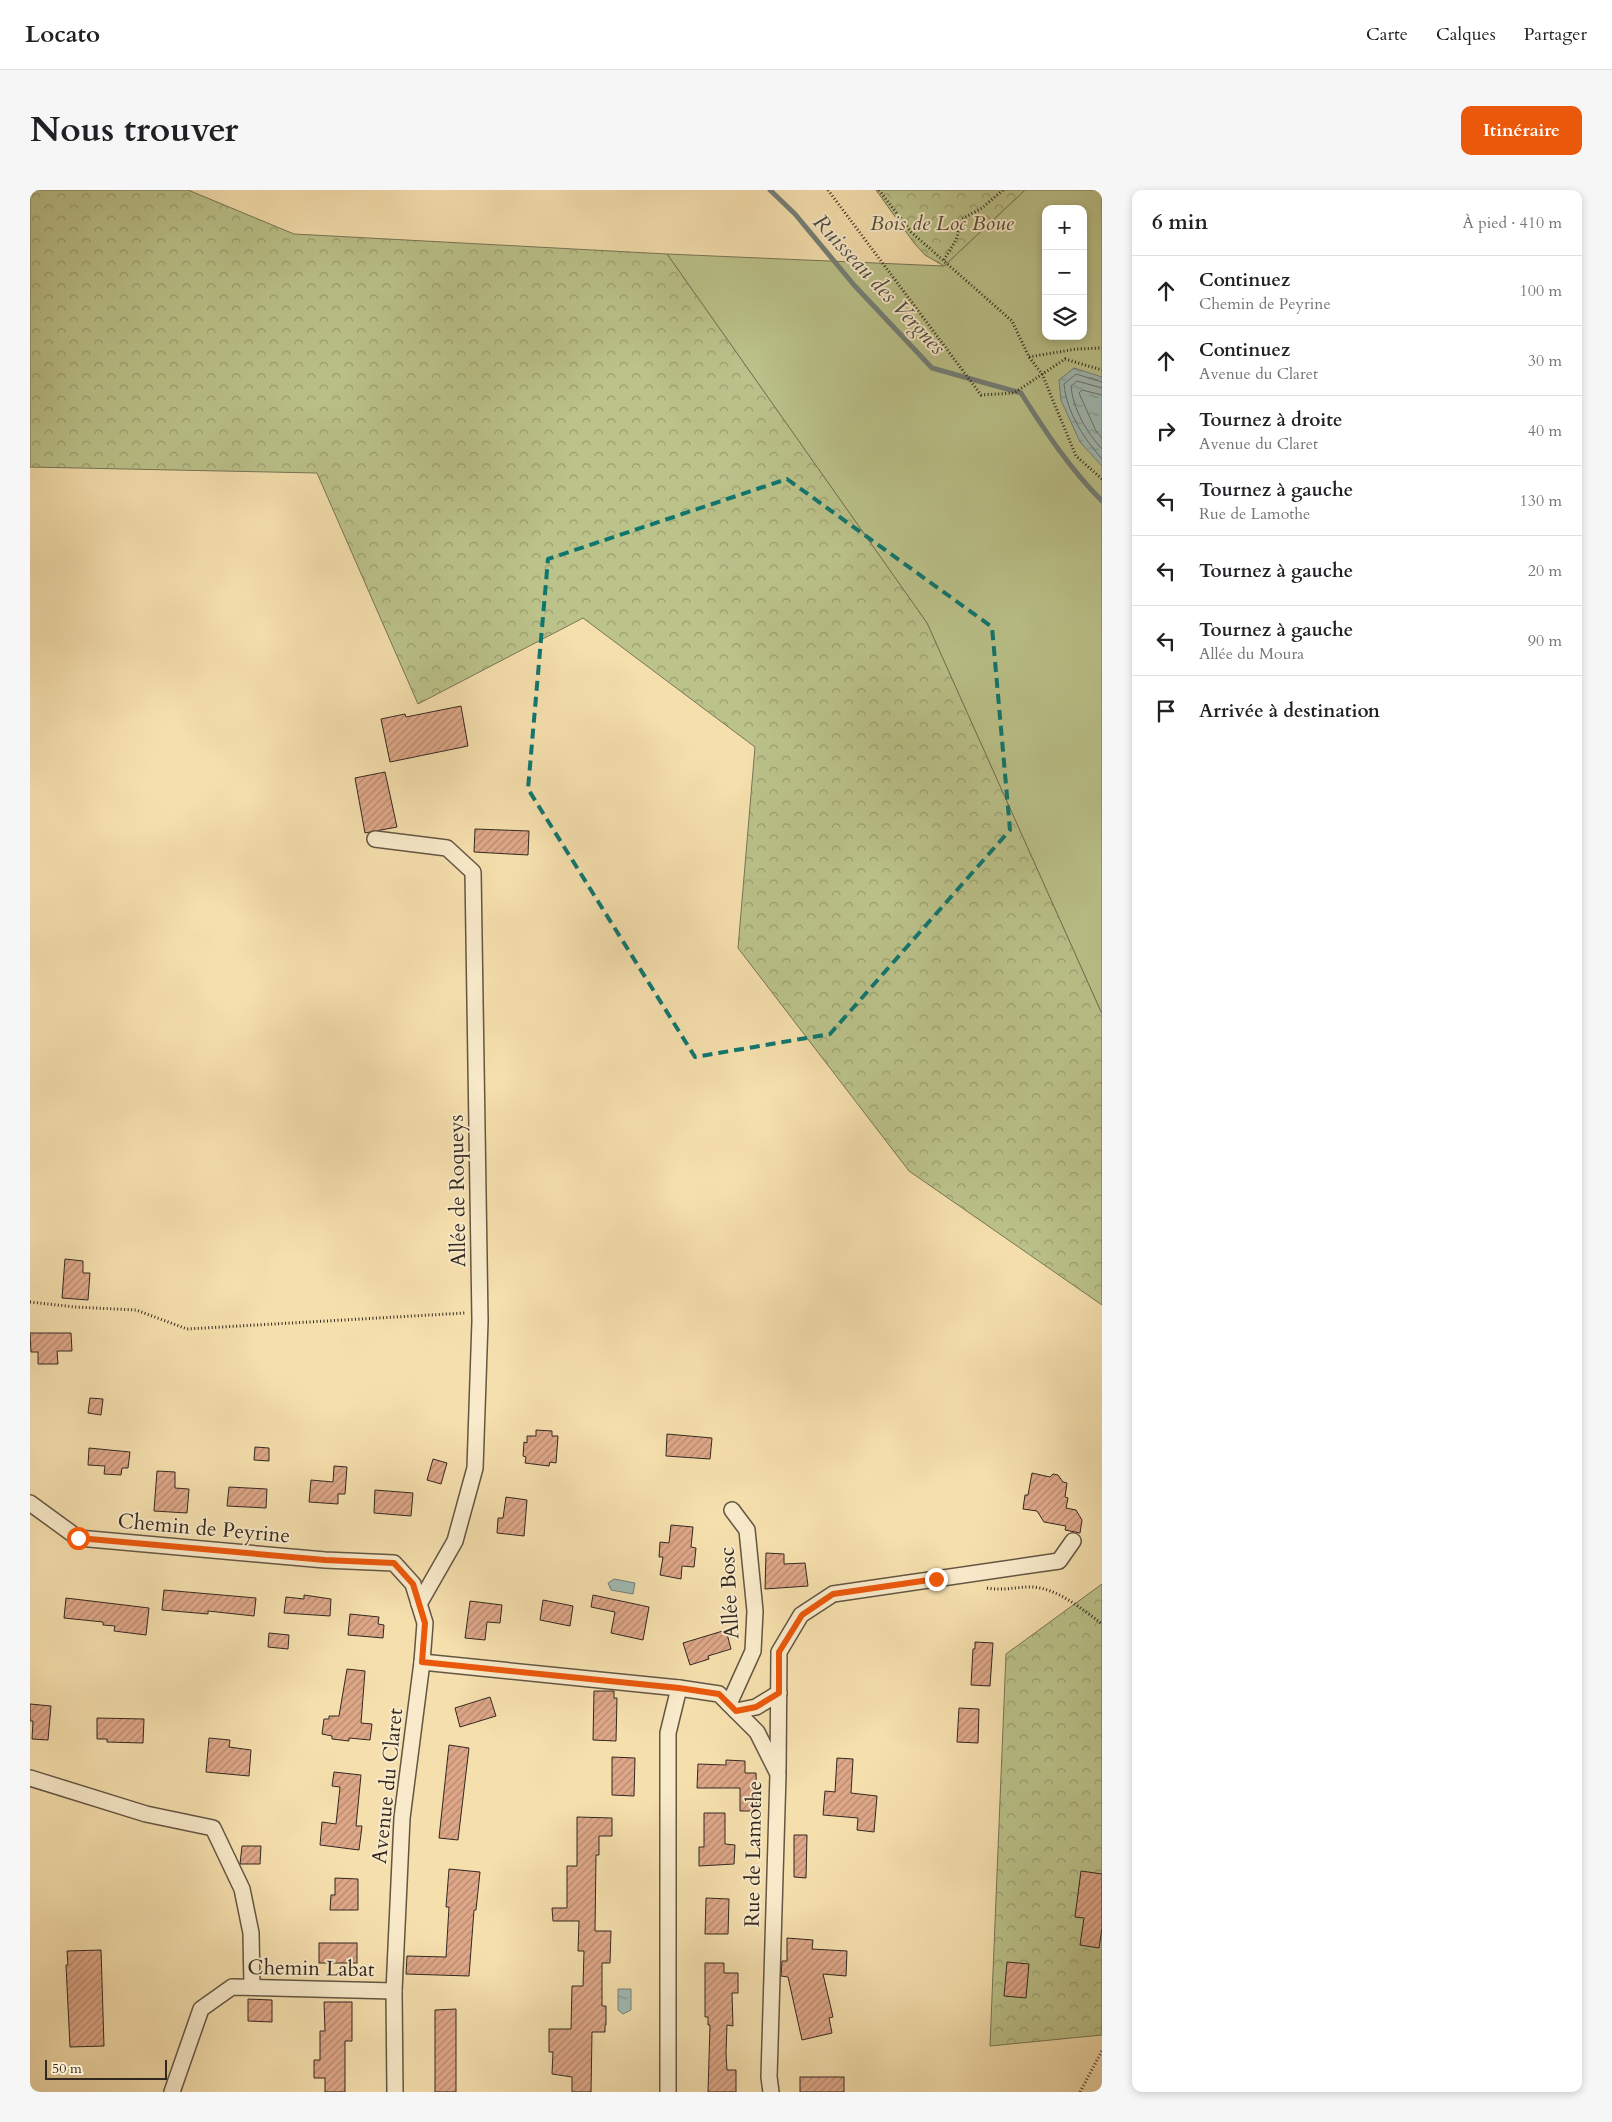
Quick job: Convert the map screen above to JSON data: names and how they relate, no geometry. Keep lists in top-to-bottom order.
{
  "streets": {
    "street": [
      "Allée de Roqueys",
      "Chemin de Peyrine",
      "Allée Bosc",
      "Avenue du Claret",
      "Rue de Lamothe",
      "Chemin Labat"
    ]
  },
  "crossings": [
    ["Allée de Roqueys", "Avenue du Claret"],
    ["Chemin de Peyrine", "Avenue du Claret"],
    ["Allée Bosc", "Rue de Lamothe"],
    ["Avenue du Claret", "Rue de Lamothe"],
    ["Avenue du Claret", "Chemin Labat"]
  ],
  "water": ["Ruisseau des Vergnes"],
  "parks": ["Bois de Loc Boue"],
  "scale_bar": "50 m",
  "page": {
    "header": "Locato",
    "nav": ["Carte", "Calques", "Partager"],
    "title": "Nous trouver",
    "buttons": "Itinéraire",
    "heading": ["6 min", "À pied · 410 m"],
    "map_buttons": ["+", "−"],
    "list": [
      ["Continuez", "Chemin de Peyrine", "100 m"],
      ["Continuez", "Avenue du Claret", "30 m"],
      ["Tournez à droite", "Avenue du Claret", "40 m"],
      ["Tournez à gauche", "Rue de Lamothe", "130 m"],
      ["Tournez à gauche", "20 m"],
      ["Tournez à gauche", "Allée du Moura", "90 m"],
      "Arrivée à destination"
    ],
    "scale": "50 m"
  }
}
